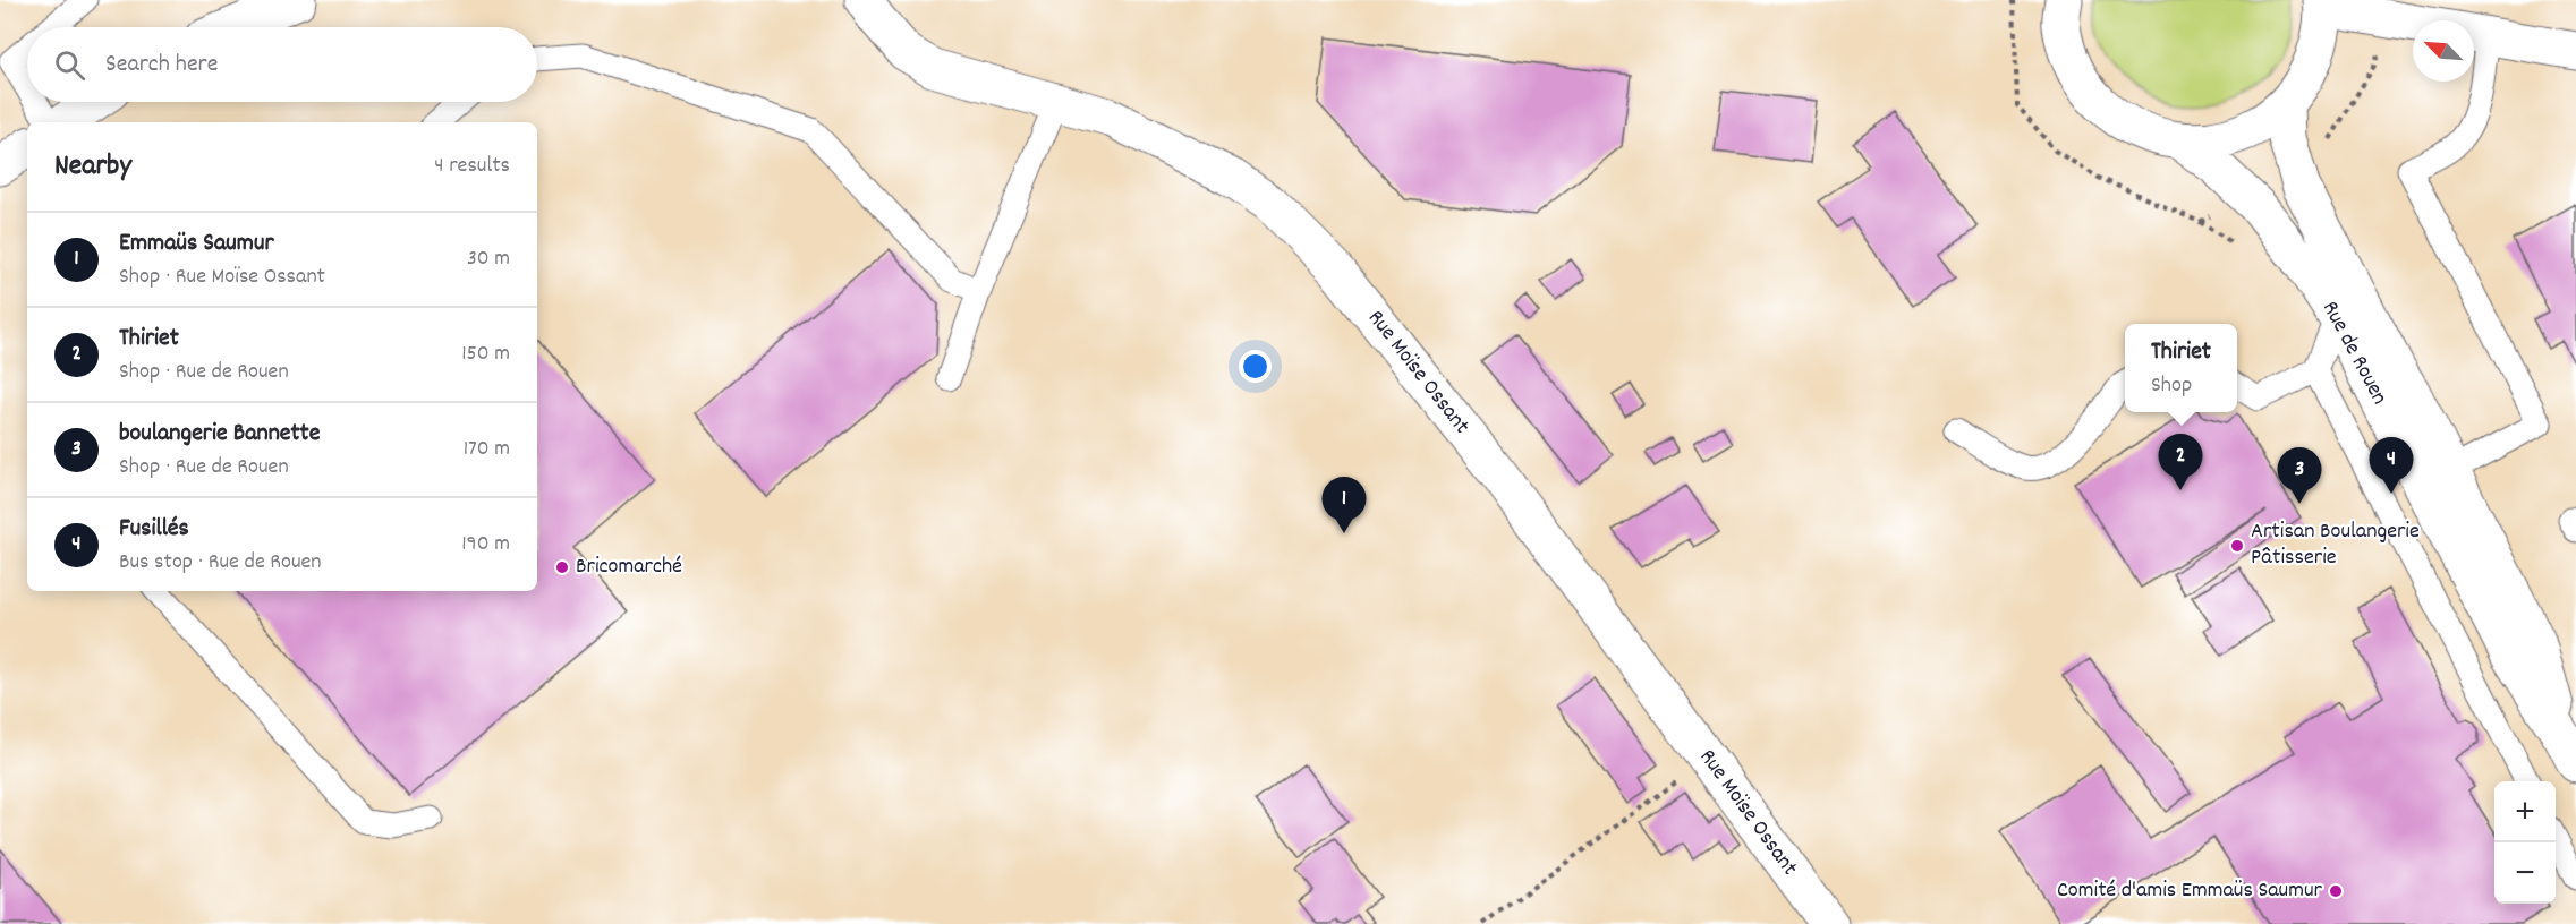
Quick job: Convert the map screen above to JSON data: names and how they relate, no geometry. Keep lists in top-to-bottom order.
{
  "streets": {
    "street": ["Rue de Rouen", "Rue Moïse Ossant"]
  },
  "places": ["Artisan Boulangerie Pâtisserie", "Bricomarché", "Comité d'amis Emmaüs Saumur"],
  "north": "top left",
  "page": {
    "search": "Search here",
    "heading": ["Nearby", "4 results"],
    "list": [
      {
        "mark": "1",
        "name": "Emmaüs Saumur",
        "note": "Shop · Rue Moïse Ossant",
        "value": "30 m"
      },
      {
        "mark": "2",
        "name": "Thiriet",
        "note": "Shop · Rue de Rouen",
        "value": "150 m"
      },
      {
        "mark": "3",
        "name": "boulangerie Bannette",
        "note": "Shop · Rue de Rouen",
        "value": "170 m"
      },
      {
        "mark": "4",
        "name": "Fusillés",
        "note": "Bus stop · Rue de Rouen",
        "value": "190 m"
      }
    ],
    "popup": ["Thiriet", "Shop"],
    "pins": [
      "2",
      "4",
      "3",
      "1"
    ],
    "map_buttons": ["+", "−"]
  }
}
